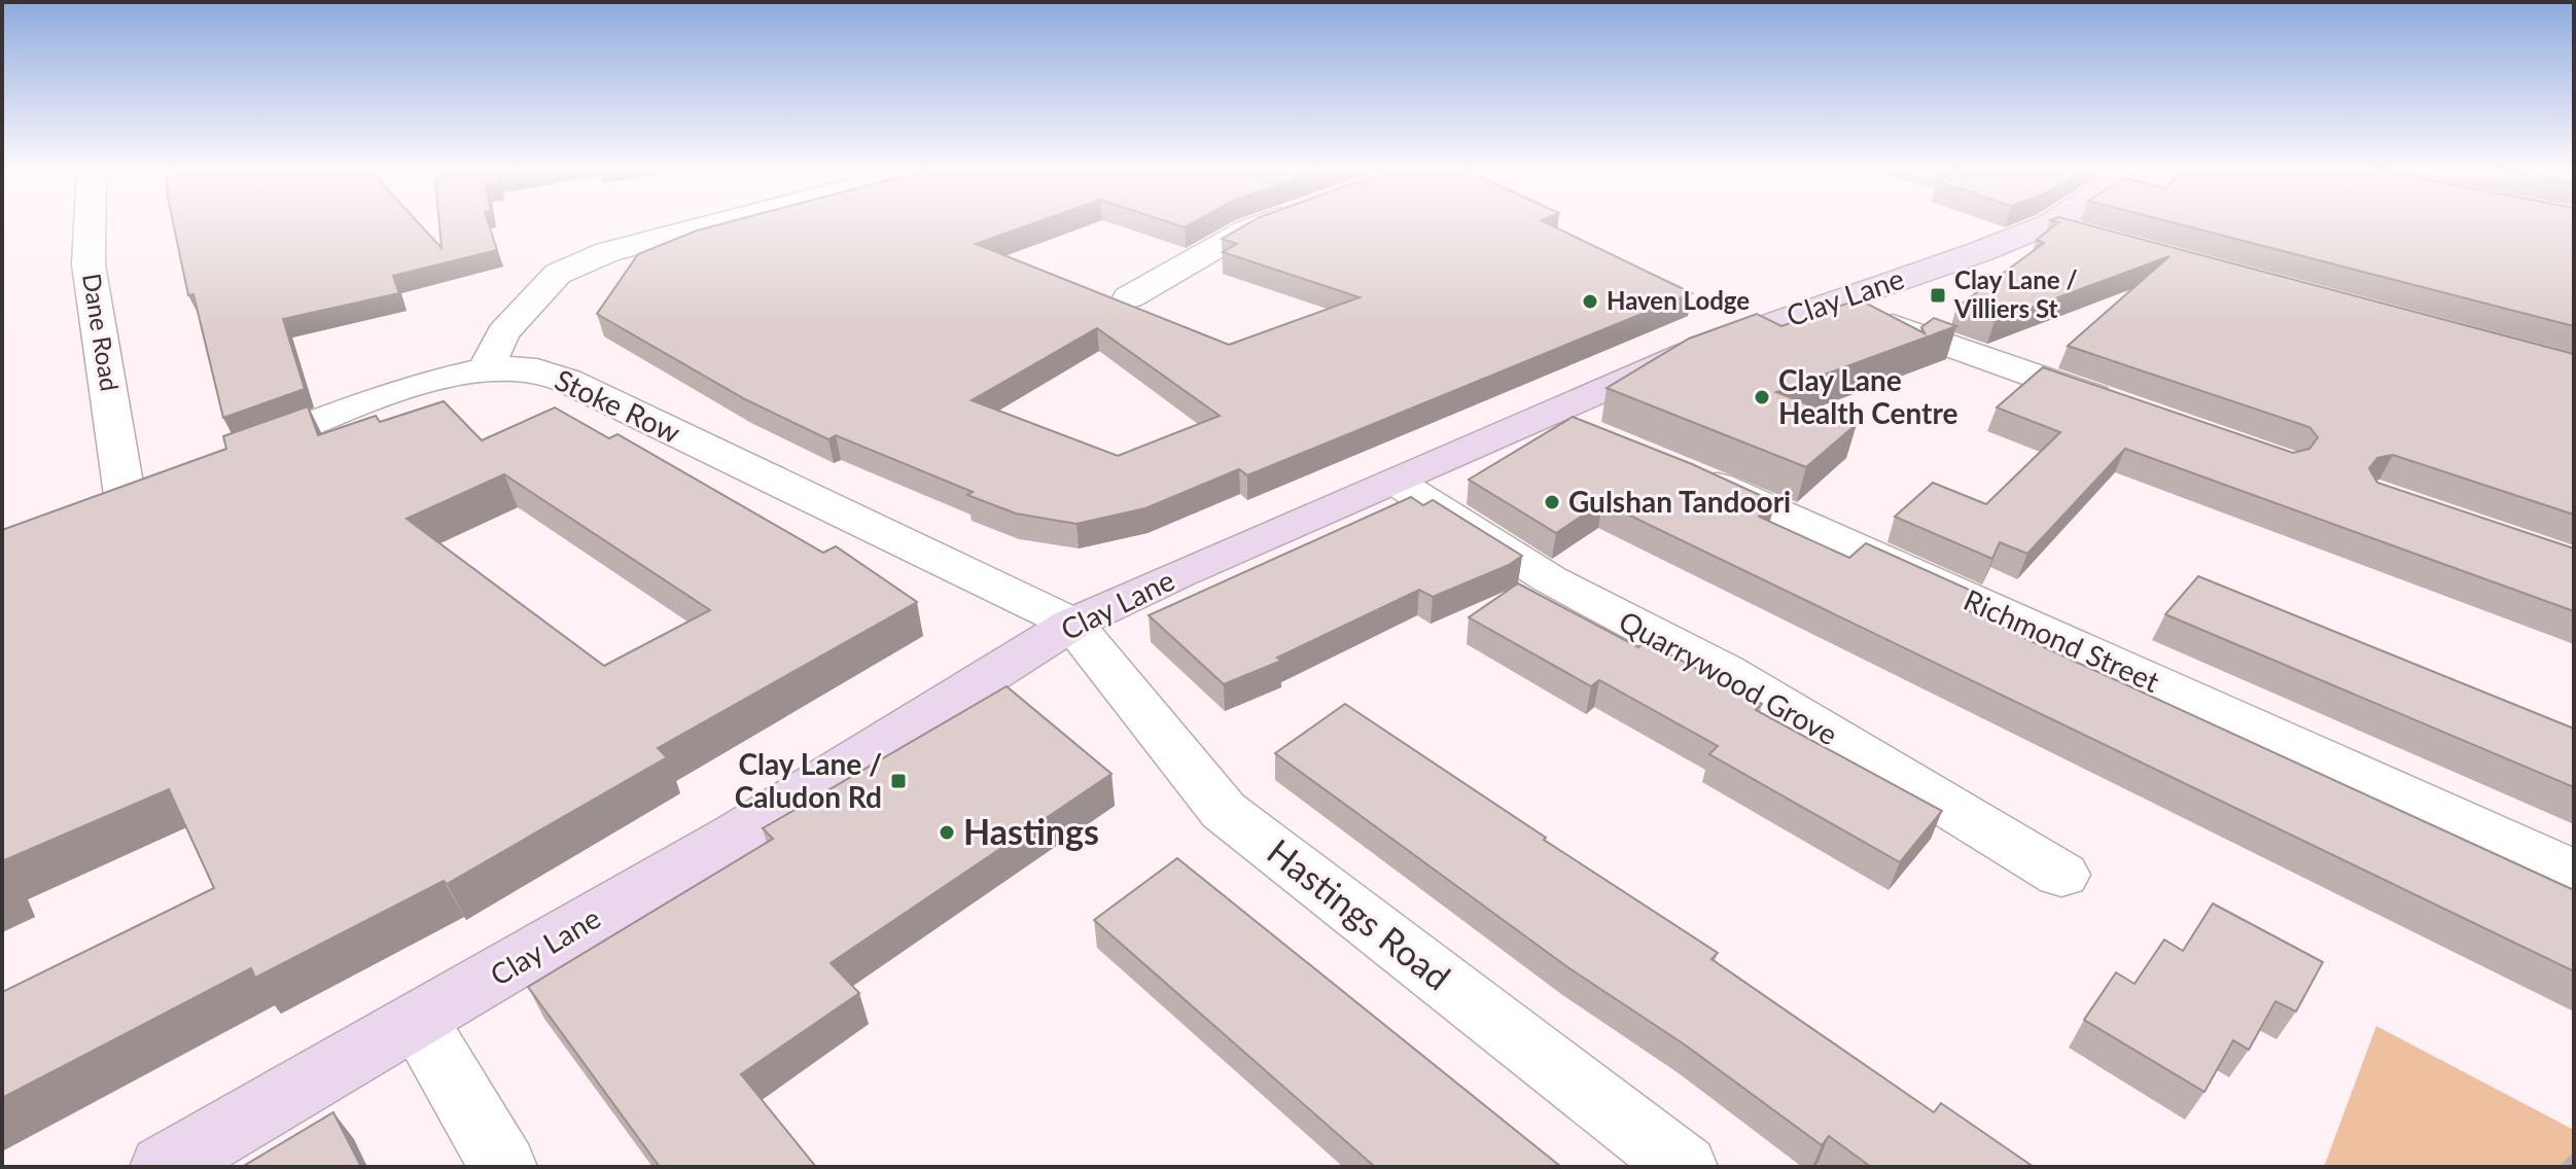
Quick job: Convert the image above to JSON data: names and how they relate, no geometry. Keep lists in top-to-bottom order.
{
  "streets": {
    "street": [
      "Clay Lane",
      "Dane Road",
      "Stoke Row",
      "Richmond Street",
      "Quarrywood Grove",
      "Hastings Road"
    ]
  },
  "crossings": [
    ["Clay Lane", "Stoke Row"],
    ["Clay Lane", "Quarrywood Grove"],
    ["Clay Lane", "Hastings Road"],
    ["Stoke Row", "Hastings Road"]
  ],
  "places": {
    "transit": ["Clay Lane / Villiers St", "Clay Lane / Caludon Rd"],
    "other": [
      "Haven Lodge",
      "Clay Lane Health Centre",
      "Gulshan Tandoori",
      "Hastings"
    ]
  }
}
